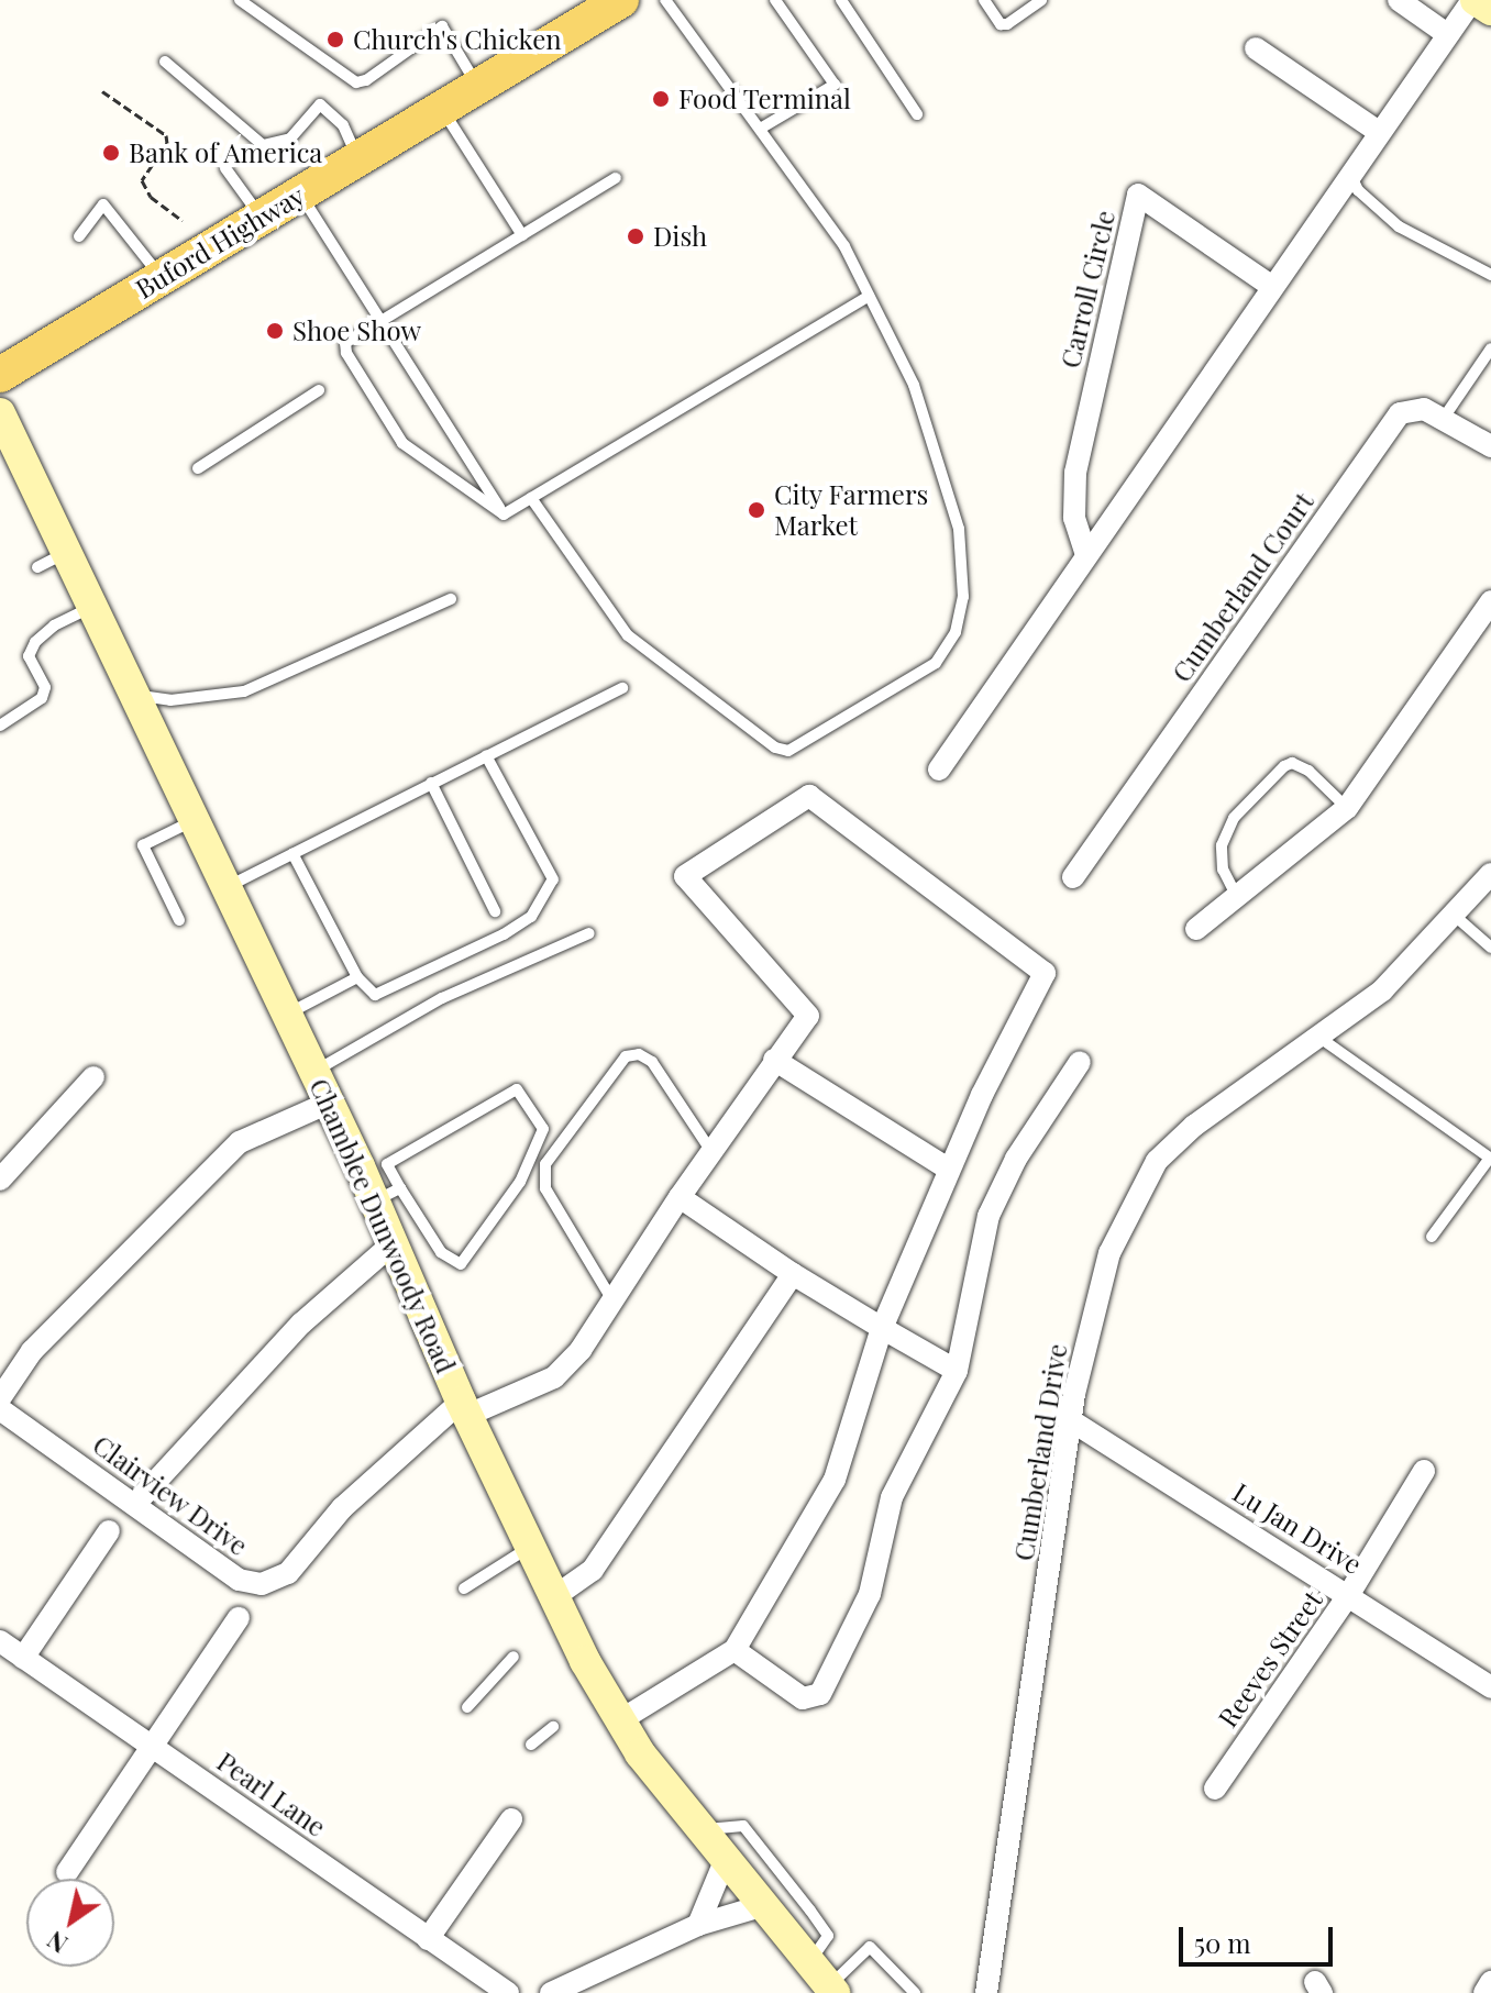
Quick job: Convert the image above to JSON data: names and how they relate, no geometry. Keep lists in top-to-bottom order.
{
  "streets": {
    "main road": ["Buford Highway"],
    "street": [
      "Carroll Circle",
      "Cumberland Court",
      "Chamblee Dunwoody Road",
      "Cumberland Drive",
      "Clairview Drive",
      "Lu Jan Drive",
      "Reeves Street",
      "Pearl Lane"
    ]
  },
  "crossings": [
    ["Chamblee Dunwoody Road", "Clairview Drive"],
    ["Cumberland Drive", "Lu Jan Drive"],
    ["Lu Jan Drive", "Reeves Street"]
  ],
  "places": [
    "Church's Chicken",
    "Food Terminal",
    "Bank of America",
    "Dish",
    "Shoe Show",
    "City Farmers Market"
  ],
  "scale_bar": "50 m",
  "north": "bottom left"
}
